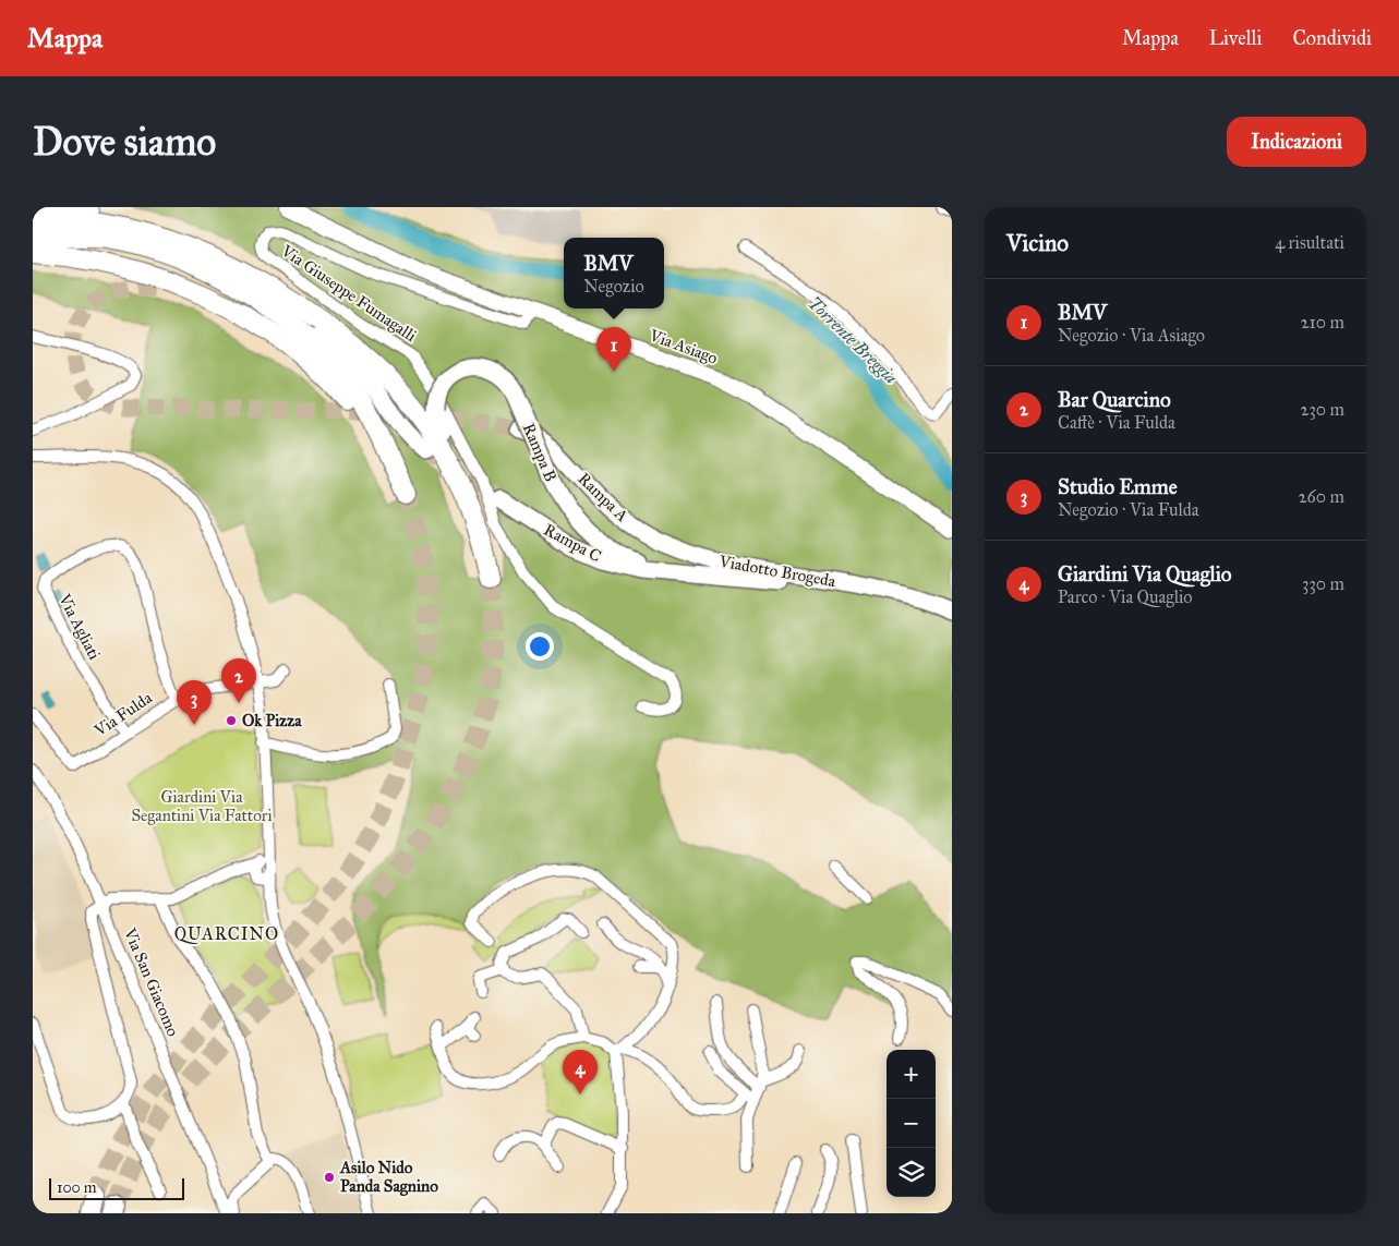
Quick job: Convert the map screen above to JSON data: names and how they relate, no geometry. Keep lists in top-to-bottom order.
{
  "streets": {
    "main road": [
      "Rampa B",
      "Rampa A",
      "Rampa C",
      "Viadotto Brogeda"
    ],
    "street": [
      "Via Giuseppe Fumagalli",
      "Via Asiago",
      "Via Agliati",
      "Via Fulda",
      "Via San Giacomo"
    ]
  },
  "crossings": [
    ["Via Giuseppe Fumagalli", "Via Asiago"],
    ["Rampa B", "Rampa C"],
    ["Rampa B", "Viadotto Brogeda"],
    ["Rampa A", "Viadotto Brogeda"],
    ["Rampa C", "Viadotto Brogeda"],
    ["Via Agliati", "Via Fulda"]
  ],
  "districts": ["QUARCINO"],
  "water": ["Torrente Breggia"],
  "parks": ["Giardini Via Segantini Via Fattori"],
  "places": ["Ok Pizza", "Asilo Nido Panda Sagnino"],
  "scale_bar": "100 m",
  "page": {
    "header": "Mappa",
    "nav": ["Mappa", "Livelli", "Condividi"],
    "buttons": "Indicazioni",
    "title": "Dove siamo",
    "heading": ["Vicino", "4 risultati"],
    "popup": ["BMV", "Negozio"],
    "list": [
      {
        "mark": "1",
        "name": "BMV",
        "note": "Negozio · Via Asiago",
        "value": "210 m"
      },
      {
        "mark": "2",
        "name": "Bar Quarcino",
        "note": "Caffè · Via Fulda",
        "value": "230 m"
      },
      {
        "mark": "3",
        "name": "Studio Emme",
        "note": "Negozio · Via Fulda",
        "value": "260 m"
      },
      {
        "mark": "4",
        "name": "Giardini Via Quaglio",
        "note": "Parco · Via Quaglio",
        "value": "330 m"
      }
    ],
    "pins": [
      "1",
      "2",
      "3",
      "4"
    ],
    "map_buttons": ["+", "−"],
    "scale": "100 m"
  }
}
